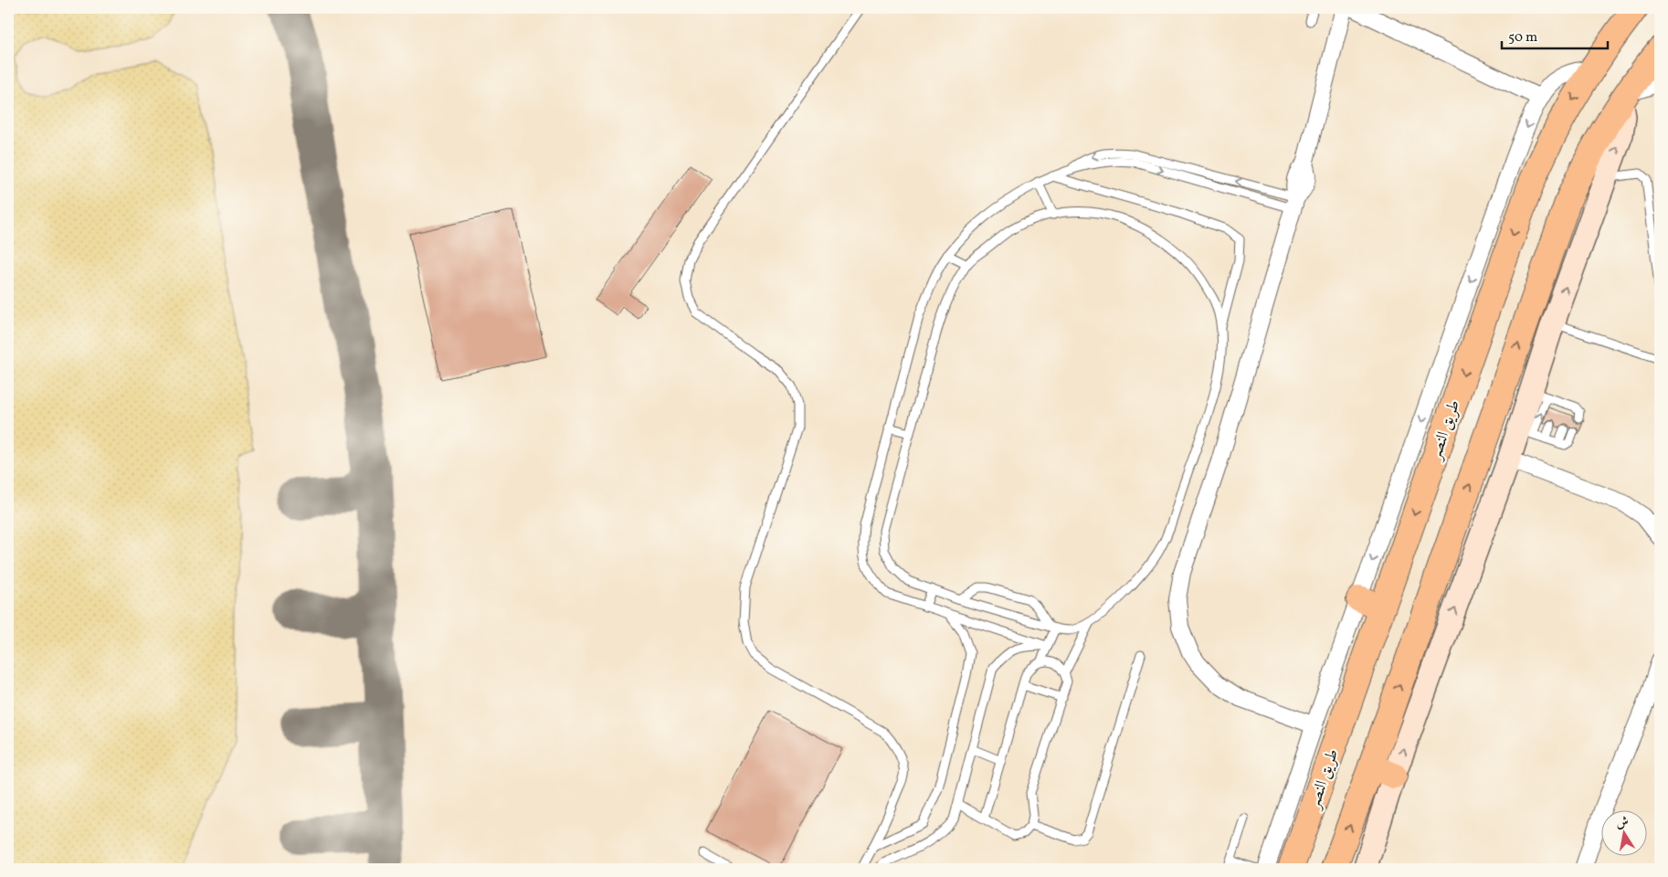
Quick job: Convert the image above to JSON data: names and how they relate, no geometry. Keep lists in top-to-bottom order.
{
  "streets": {
    "highway": ["طريق النصر"]
  },
  "scale_bar": "50 m",
  "north": "top"
}
